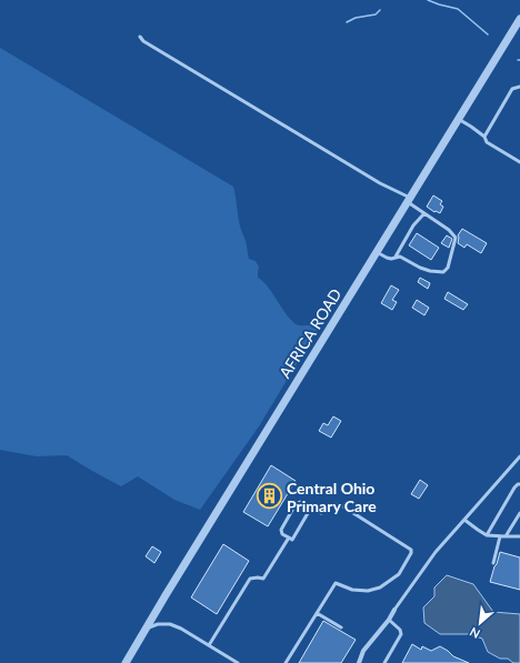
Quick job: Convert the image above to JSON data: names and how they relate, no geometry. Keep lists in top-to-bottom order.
{
  "streets": {
    "street": ["AFRICA ROAD"]
  },
  "places": {
    "building": ["Central Ohio Primary Care"]
  },
  "north": "bottom left"
}
